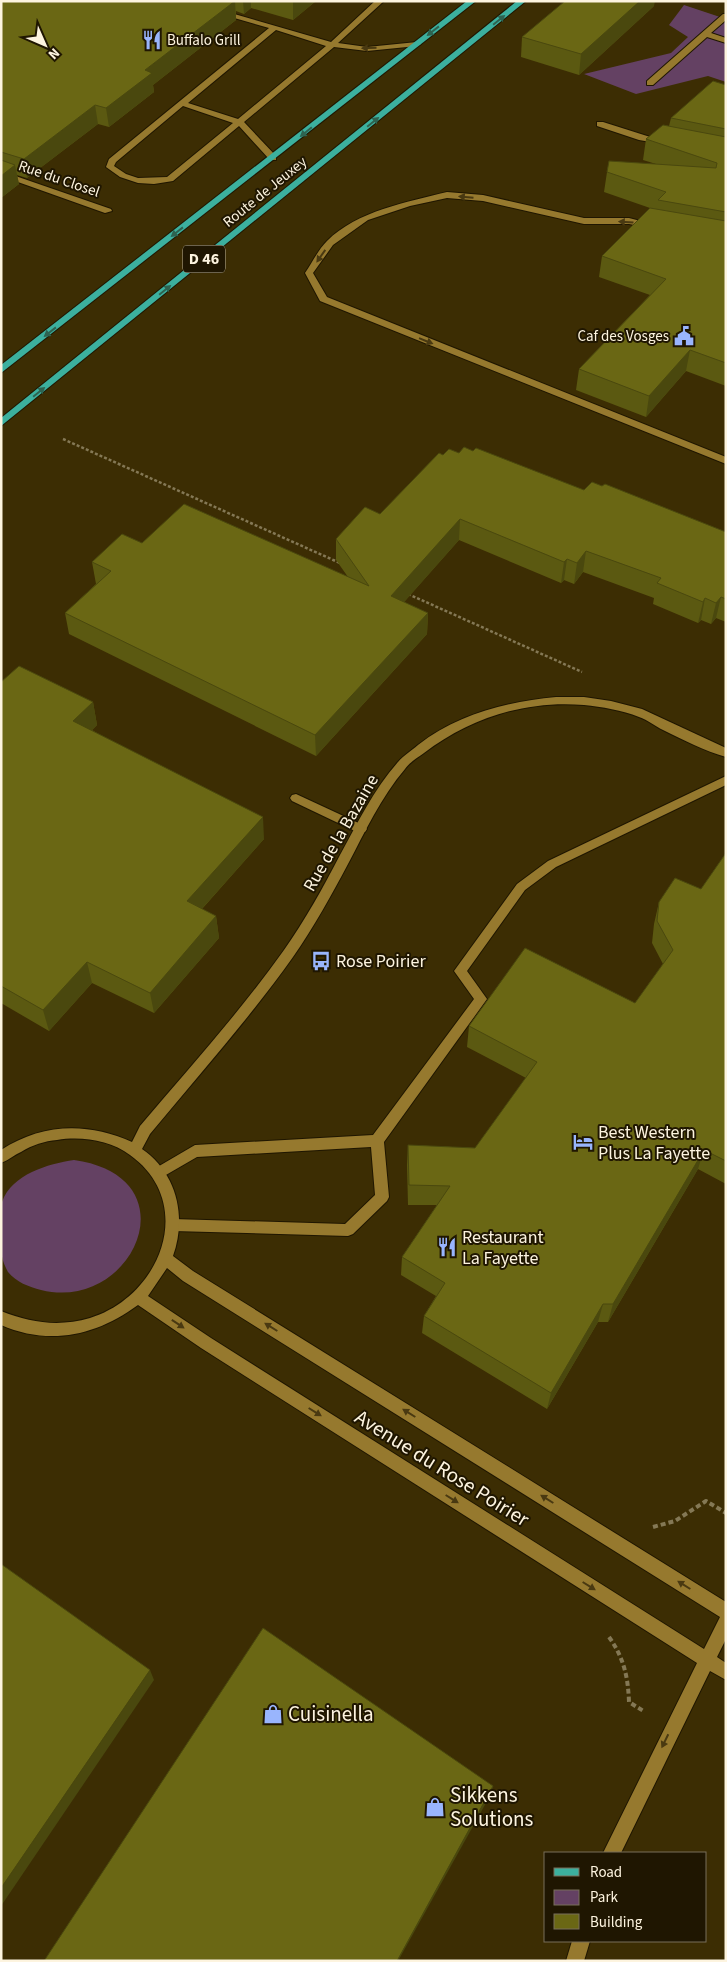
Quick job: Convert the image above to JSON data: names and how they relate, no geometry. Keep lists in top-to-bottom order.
{
  "streets": {
    "main road": ["Route de Jeuxey", "D 46"],
    "street": ["Rue du Closel", "Rue de la Bazaine", "Avenue du Rose Poirier"]
  },
  "places": {
    "restaurant": ["Buffalo Grill", "Restaurant La Fayette"],
    "public building": ["Caf des Vosges"],
    "bus stop": ["Rose Poirier"],
    "hotel": ["Best Western Plus La Fayette"],
    "shop": ["Cuisinella", "Sikkens Solutions"]
  },
  "legend": ["Road", "Park", "Building"],
  "north": "bottom right"
}
